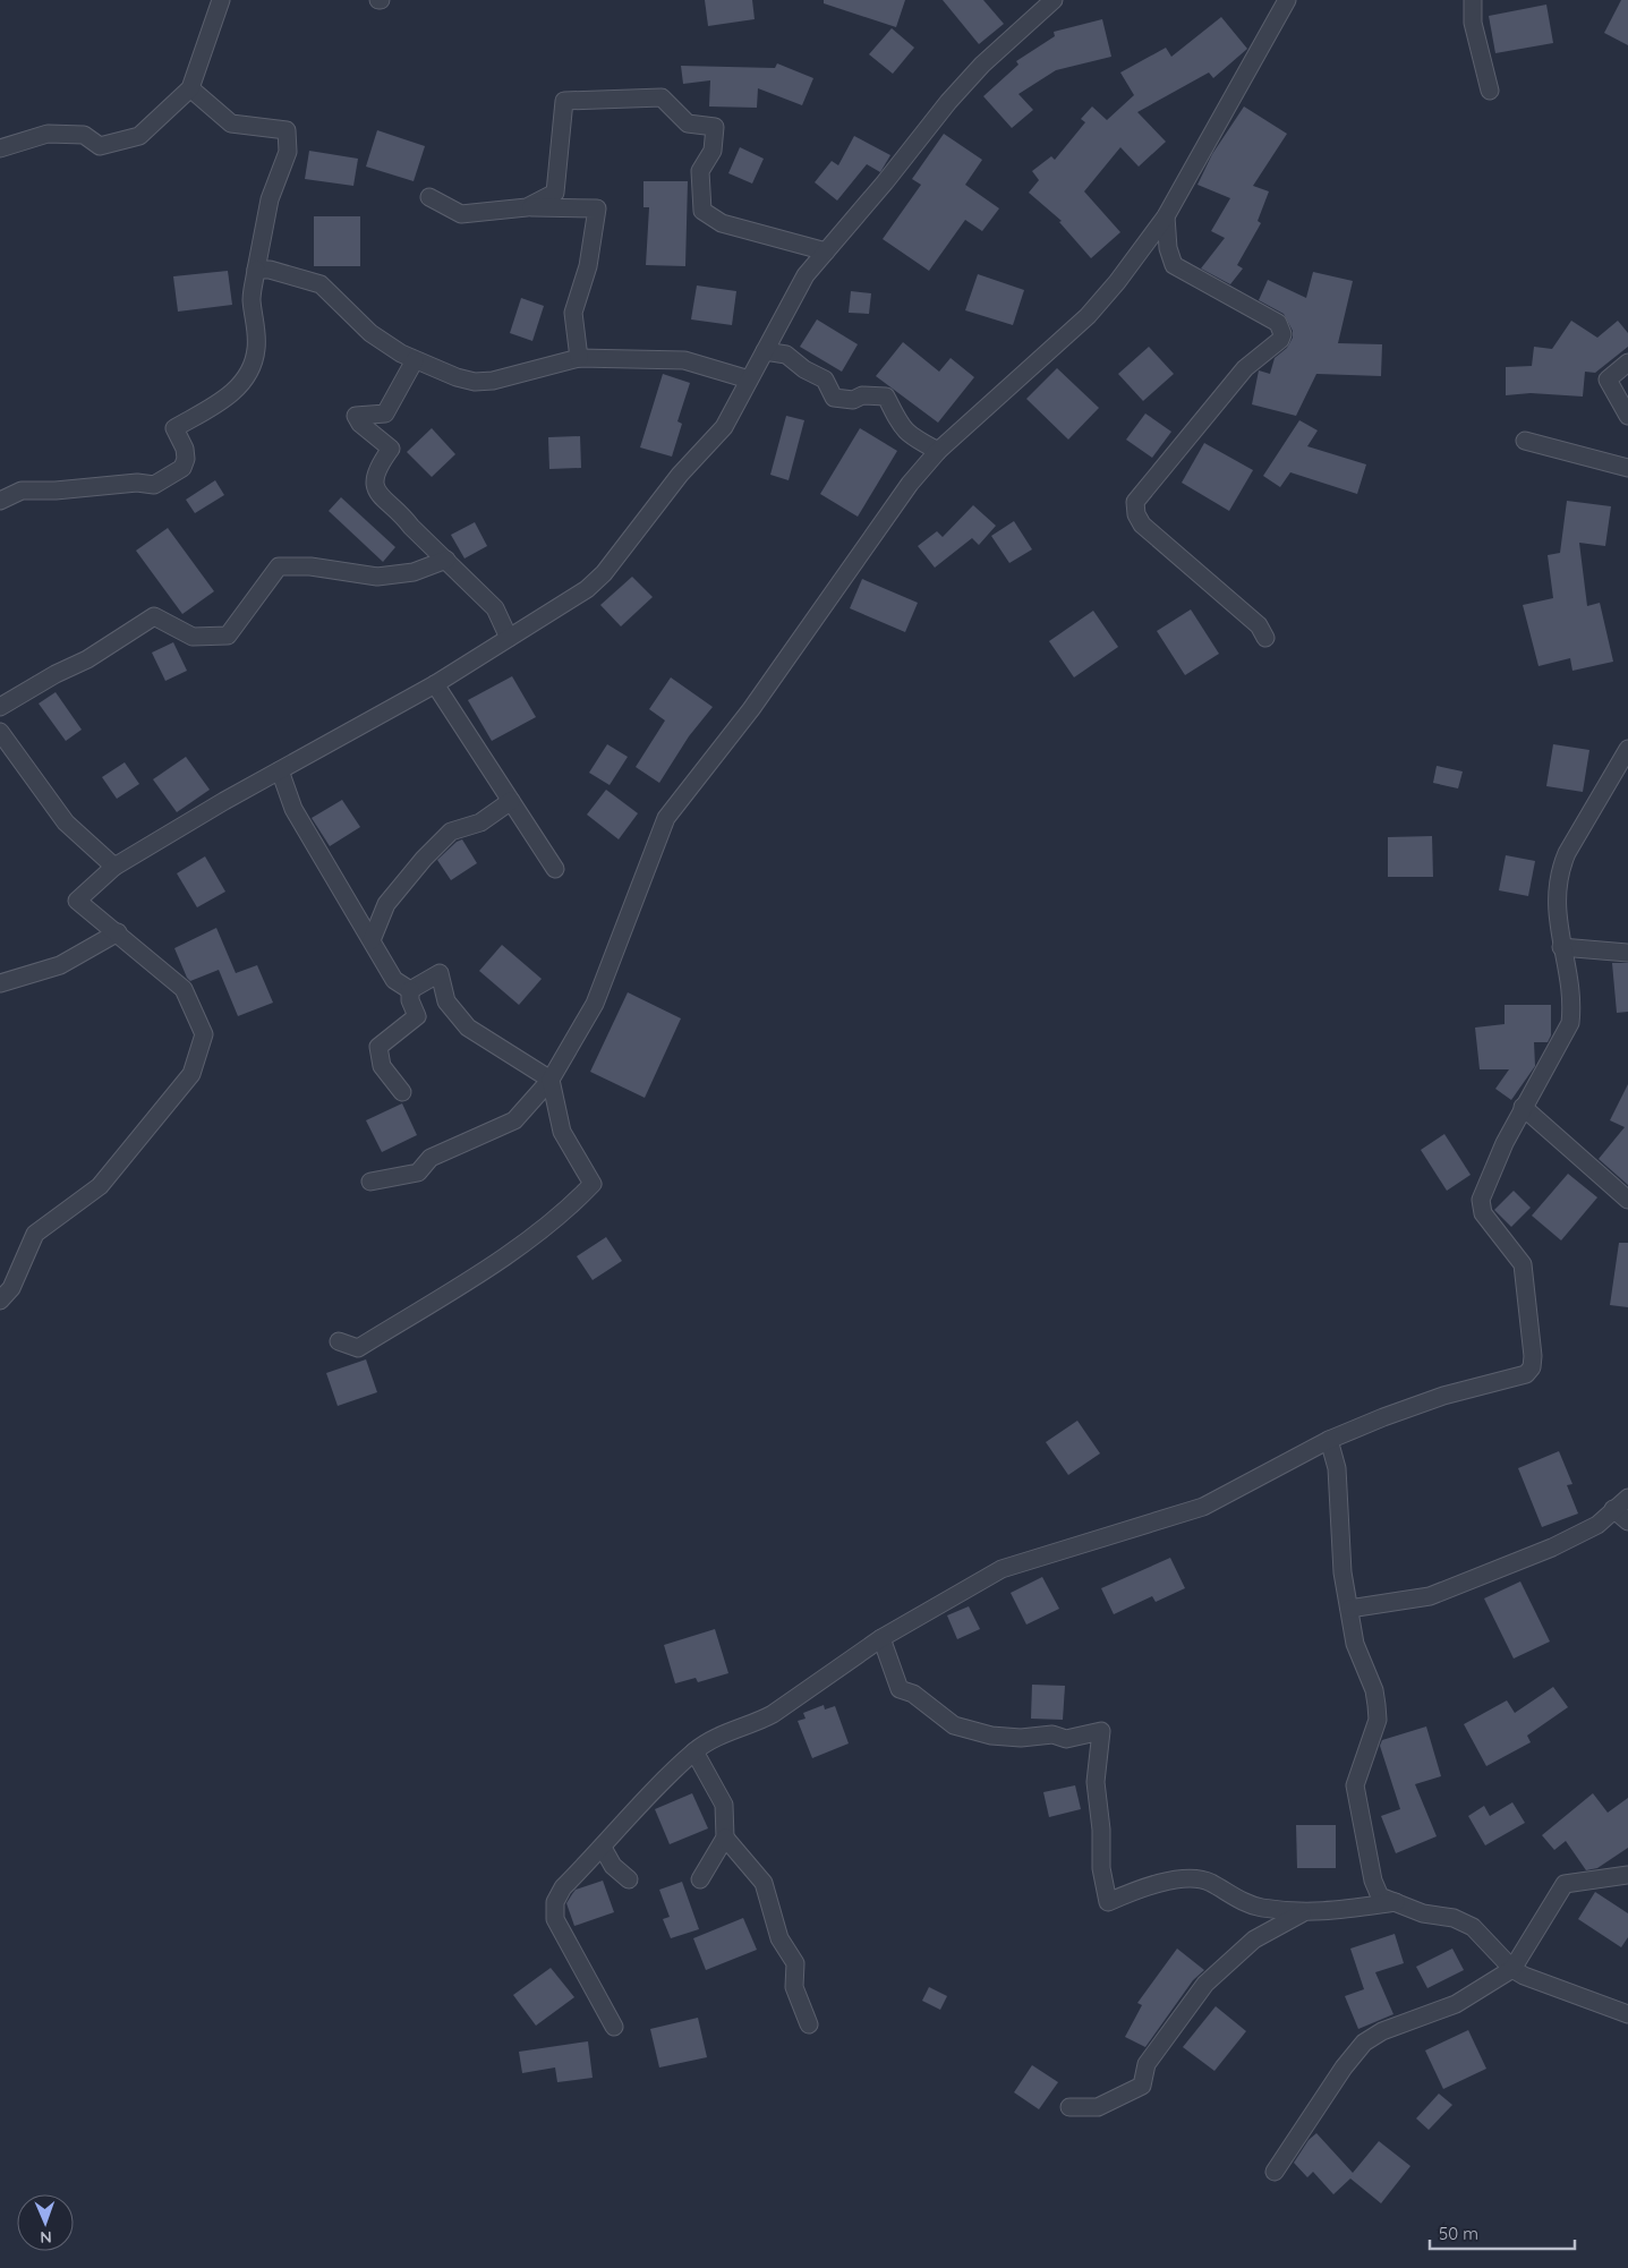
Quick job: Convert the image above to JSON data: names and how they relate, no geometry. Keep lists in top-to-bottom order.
{
  "scale_bar": "50 m",
  "north": "bottom"
}
